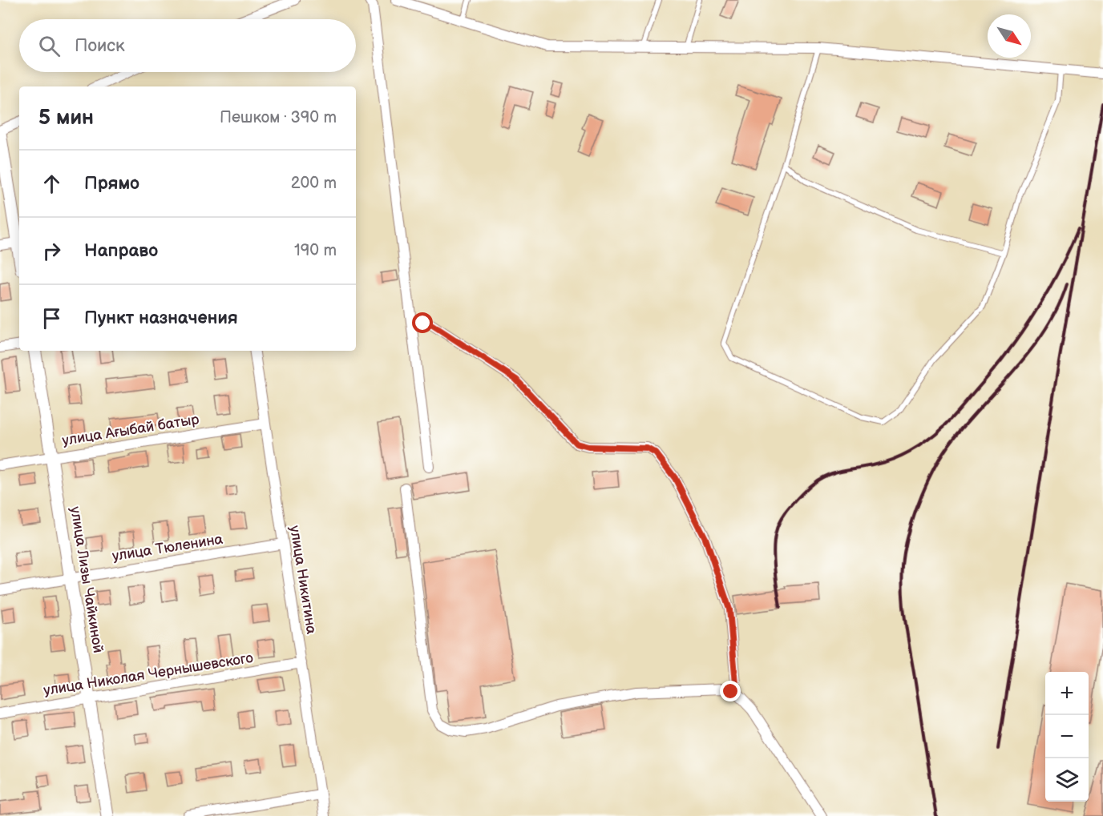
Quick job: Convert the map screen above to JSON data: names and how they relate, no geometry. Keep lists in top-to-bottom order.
{
  "streets": {
    "street": [
      "улица Ағыбай батыр",
      "улица Тюленина",
      "улица Лизы Чайкиной",
      "улица Никитина",
      "улица Николая Чернышевского"
    ]
  },
  "crossings": [
    ["улица Ағыбай батыр", "улица Лизы Чайкиной"],
    ["улица Ағыбай батыр", "улица Никитина"],
    ["улица Тюленина", "улица Лизы Чайкиной"],
    ["улица Тюленина", "улица Никитина"],
    ["улица Лизы Чайкиной", "улица Николая Чернышевского"],
    ["улица Никитина", "улица Николая Чернышевского"]
  ],
  "north": "bottom right",
  "page": {
    "search": "Поиск",
    "heading": ["5 мин", "Пешком · 390 m"],
    "list": [
      ["Прямо", "200 m"],
      ["Направо", "190 m"],
      "Пункт назначения"
    ],
    "map_buttons": ["+", "−"]
  }
}
